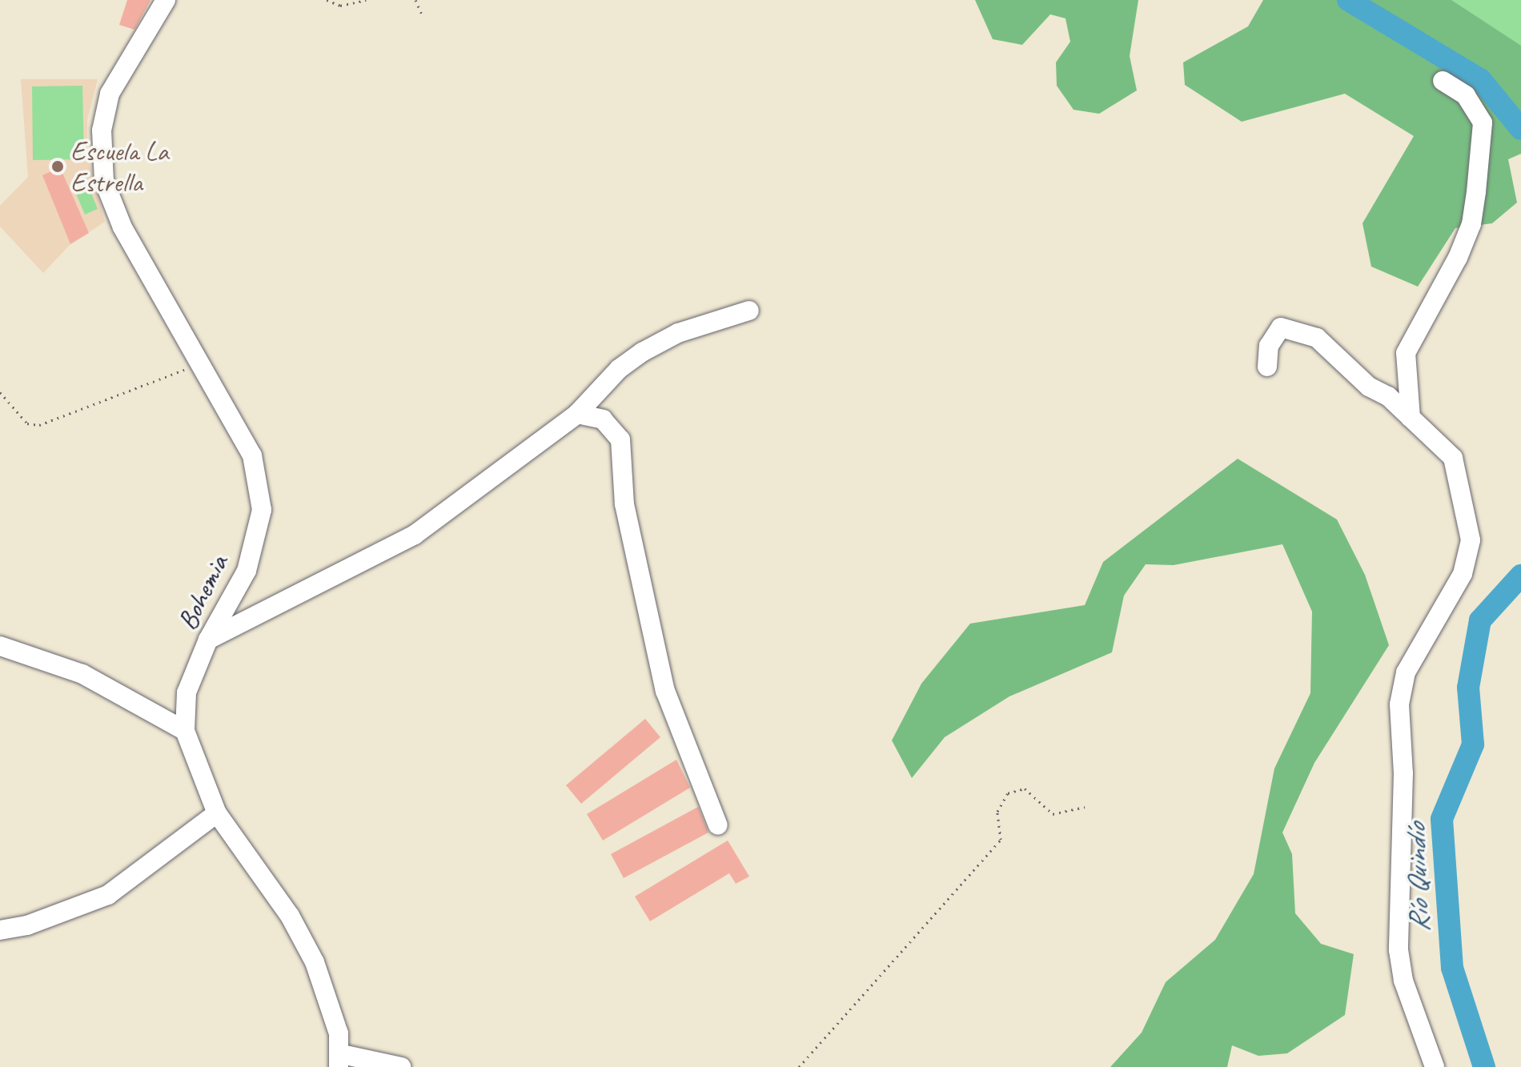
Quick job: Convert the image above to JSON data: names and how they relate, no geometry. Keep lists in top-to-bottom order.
{
  "streets": {
    "street": ["Bohemia"]
  },
  "water": ["Río Quindío"],
  "places": ["Escuela La Estrella"]
}
